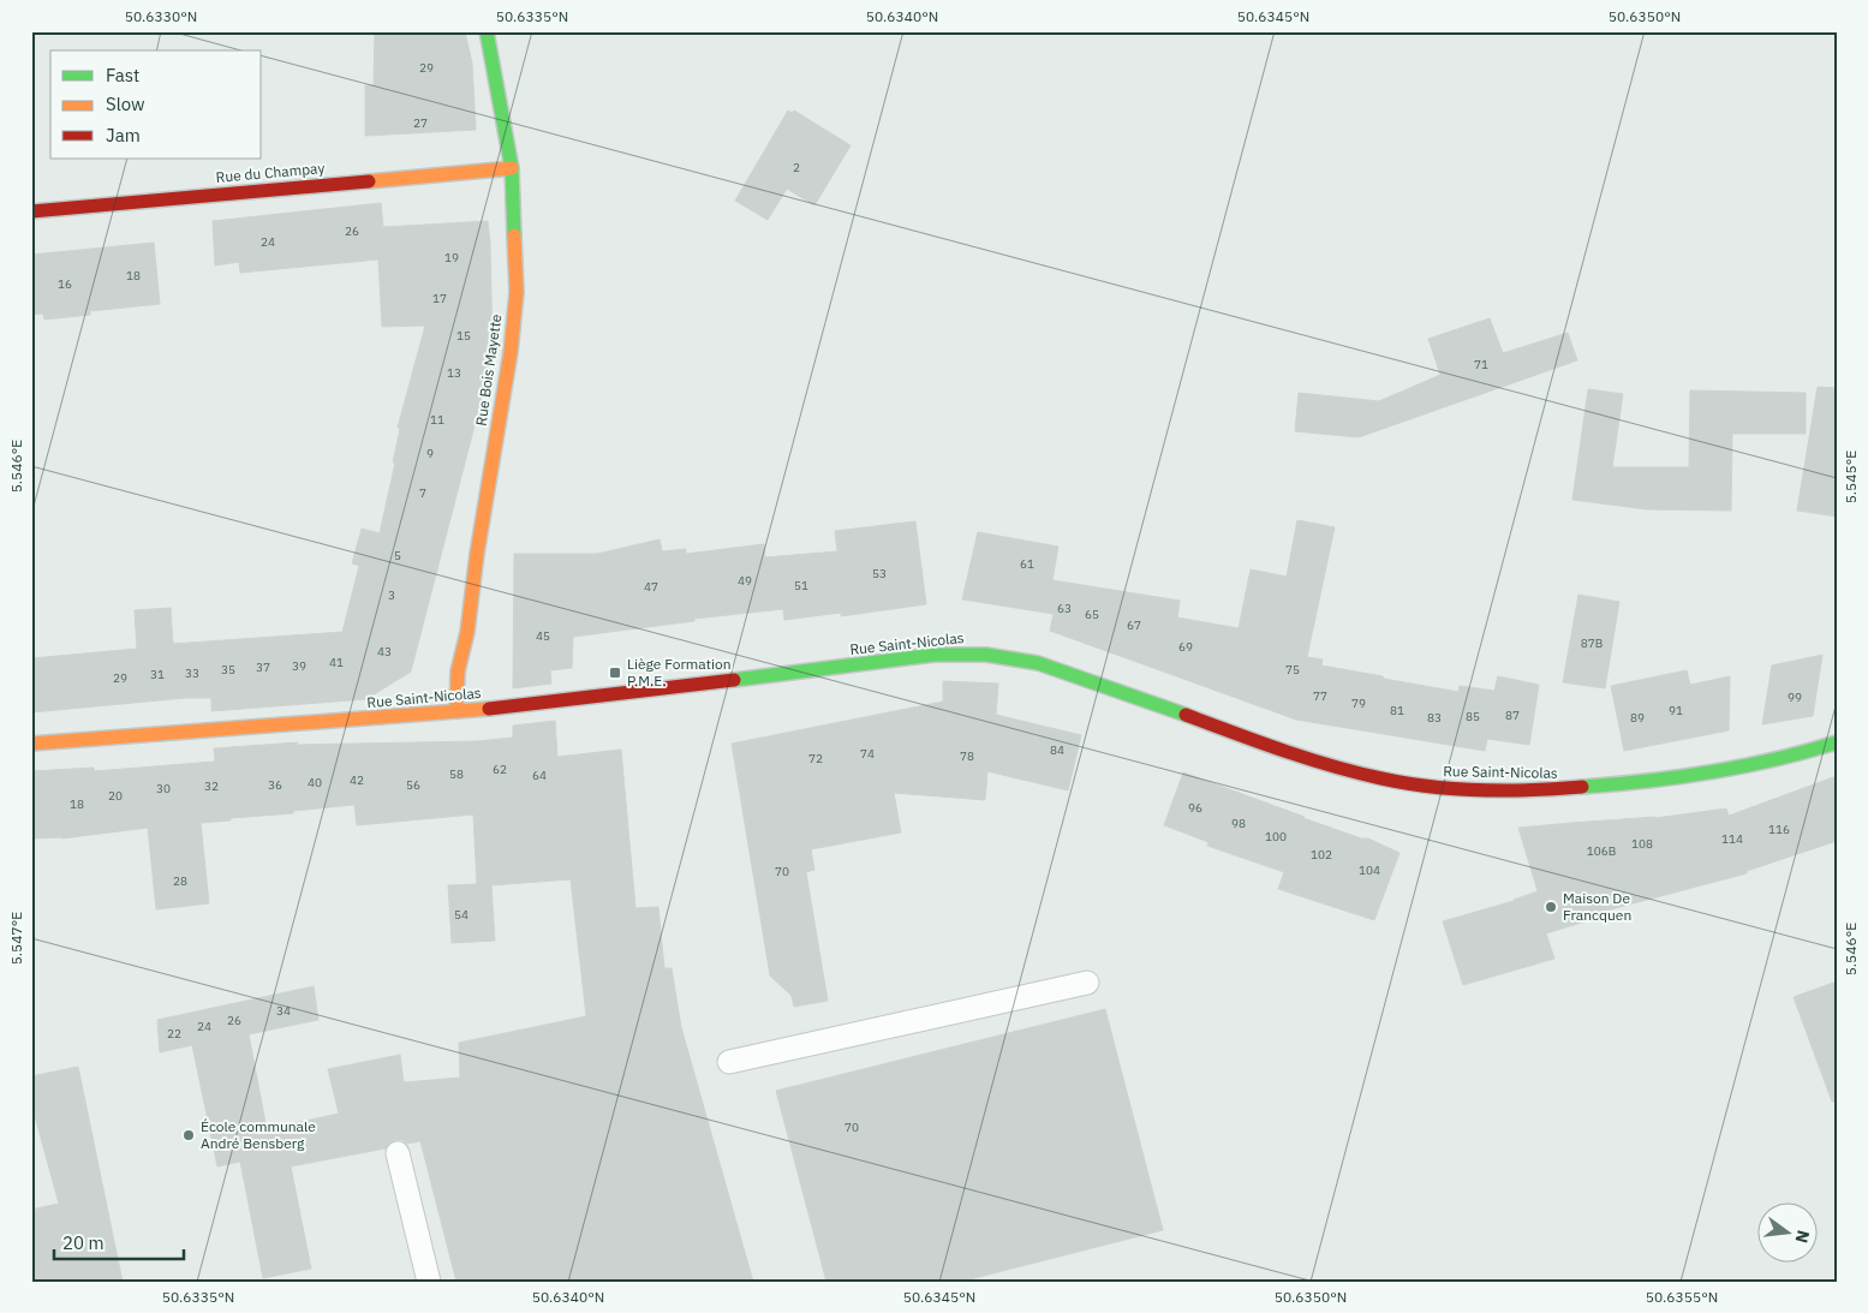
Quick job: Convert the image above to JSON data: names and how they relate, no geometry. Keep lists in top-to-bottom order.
{
  "streets": {
    "street": ["Rue du Champay", "Rue Bois Mayette", "Rue Saint-Nicolas"]
  },
  "crossings": [
    ["Rue du Champay", "Rue Bois Mayette"],
    ["Rue Bois Mayette", "Rue Saint-Nicolas"]
  ],
  "places": {
    "transit": ["Liège Formation P.M.E."],
    "other": ["Maison De Francquen", "École communale André Bensberg"]
  },
  "house_numbers": [
    "29",
    "27",
    "2",
    "26",
    "24",
    "19",
    "18",
    "16",
    "17",
    "15",
    "71",
    "13",
    "11",
    "9",
    "7",
    "5",
    "61",
    "53",
    "49",
    "51",
    "47",
    "3",
    "63",
    "65",
    "67",
    "45",
    "87B",
    "69",
    "43",
    "41",
    "39",
    "37",
    "35",
    "75",
    "33",
    "31",
    "29",
    "77",
    "99",
    "79",
    "81",
    "91",
    "87",
    "85",
    "83",
    "89",
    "84",
    "74",
    "78",
    "72",
    "62",
    "58",
    "64",
    "42",
    "40",
    "36",
    "56",
    "32",
    "30",
    "20",
    "18",
    "96",
    "98",
    "116",
    "100",
    "114",
    "108",
    "106B",
    "102",
    "104",
    "70",
    "28",
    "54",
    "34",
    "26",
    "24",
    "22",
    "70"
  ],
  "legend": ["Fast", "Slow", "Jam"],
  "scale_bar": "20 m",
  "north": "right",
  "coordinates": [
    "50.6330°N",
    "50.6335°N",
    "50.6340°N",
    "50.6345°N",
    "50.6350°N",
    "5.546°E",
    "5.545°E",
    "5.547°E",
    "50.6355°N"
  ]
}
